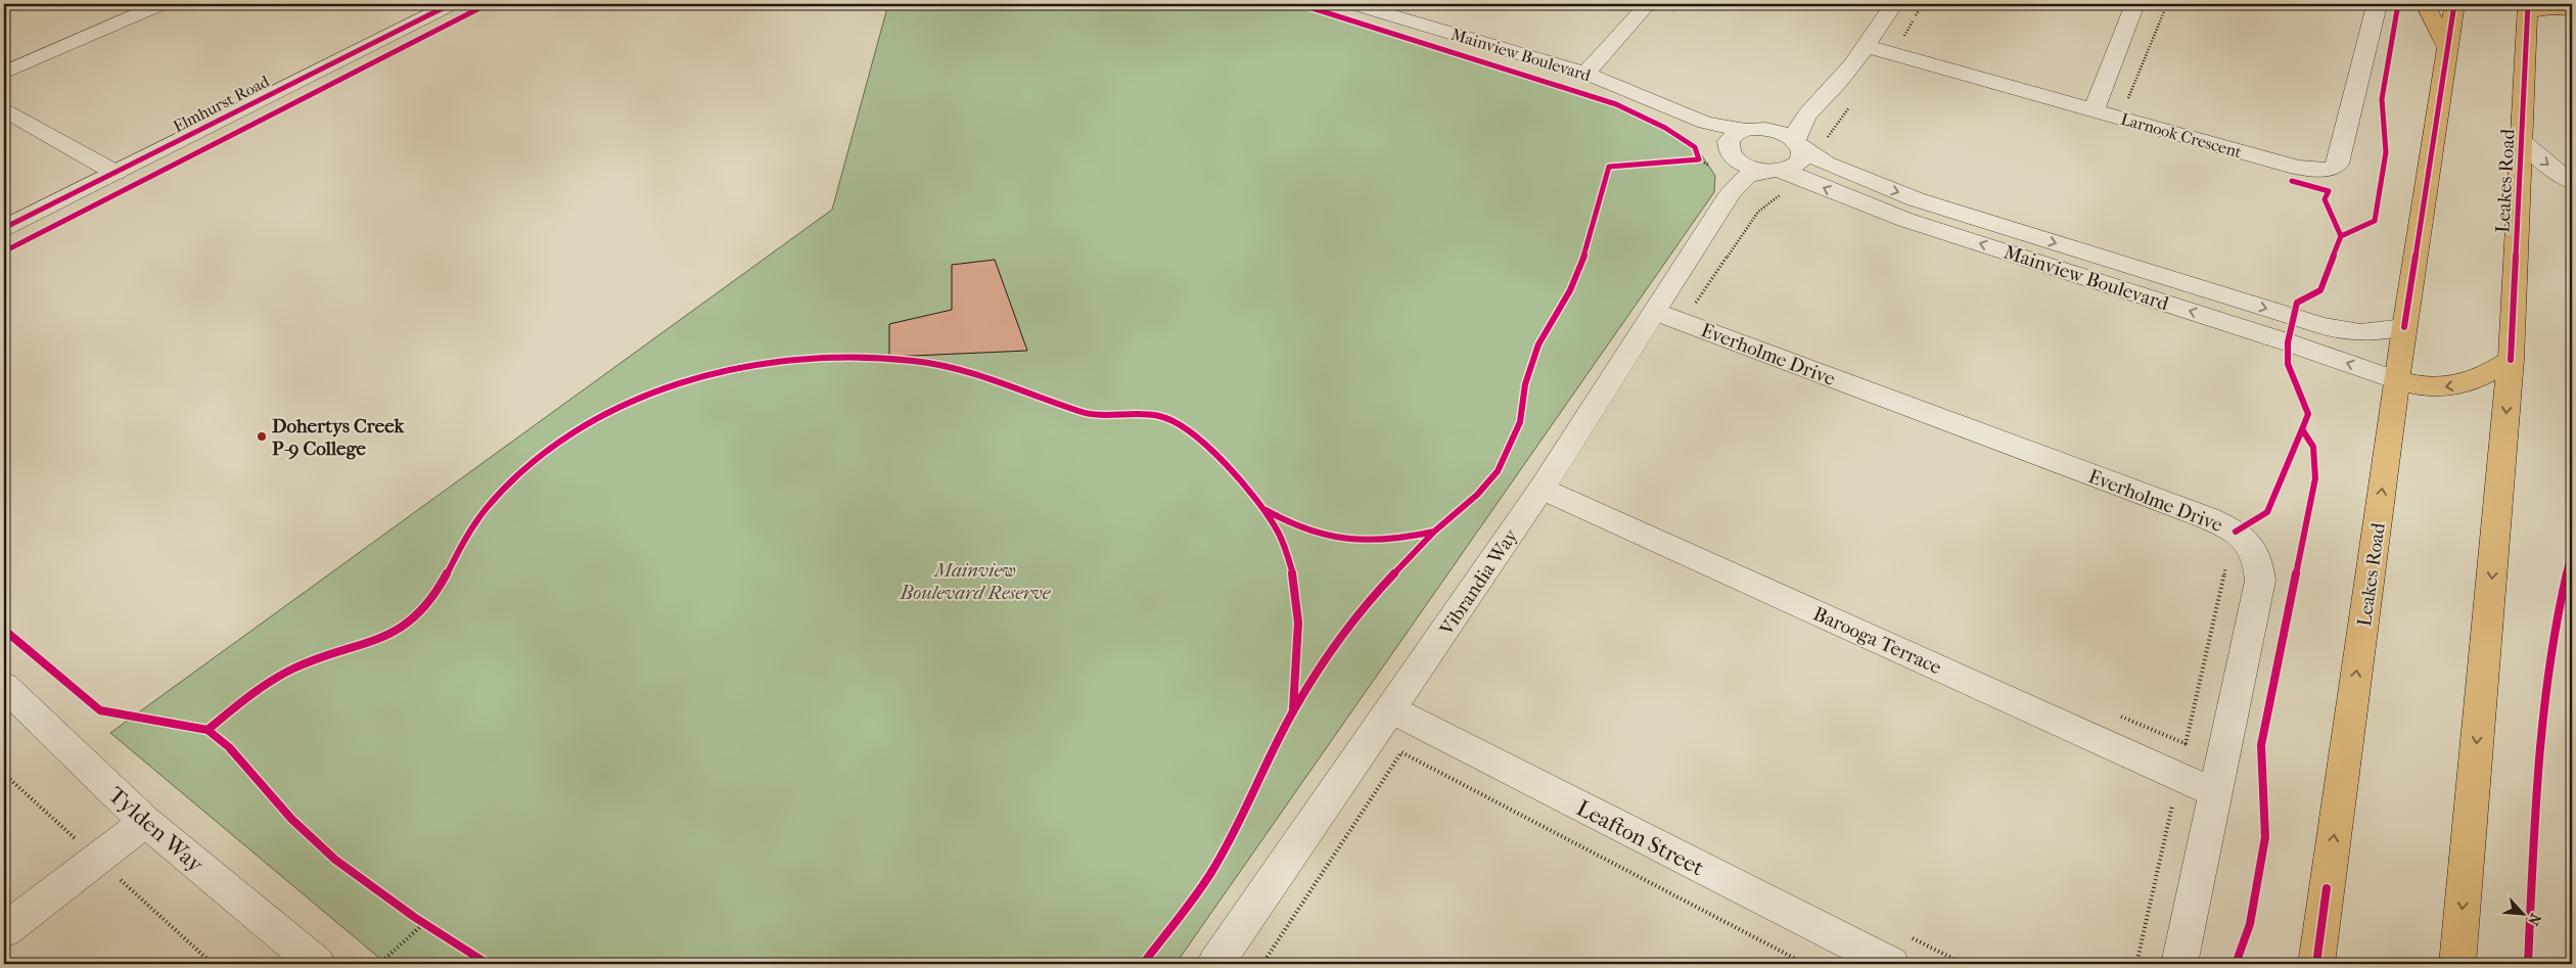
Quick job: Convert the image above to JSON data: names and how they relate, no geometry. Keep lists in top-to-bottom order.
{
  "streets": {
    "highway": ["Leakes Road"],
    "street": [
      "Mainview Boulevard",
      "Elmhurst Road",
      "Larnook Crescent",
      "Everholme Drive",
      "Vibrandia Way",
      "Barooga Terrace",
      "Tylden Way",
      "Leafton Street"
    ]
  },
  "crossings": [
    ["Mainview Boulevard", "Leakes Road"],
    ["Mainview Boulevard", "Vibrandia Way"],
    ["Everholme Drive", "Vibrandia Way"],
    ["Everholme Drive", "Barooga Terrace"],
    ["Vibrandia Way", "Barooga Terrace"],
    ["Vibrandia Way", "Leafton Street"]
  ],
  "parks": ["Mainview Boulevard Reserve"],
  "places": ["Dohertys Creek P-9 College"],
  "north": "bottom right"
}
